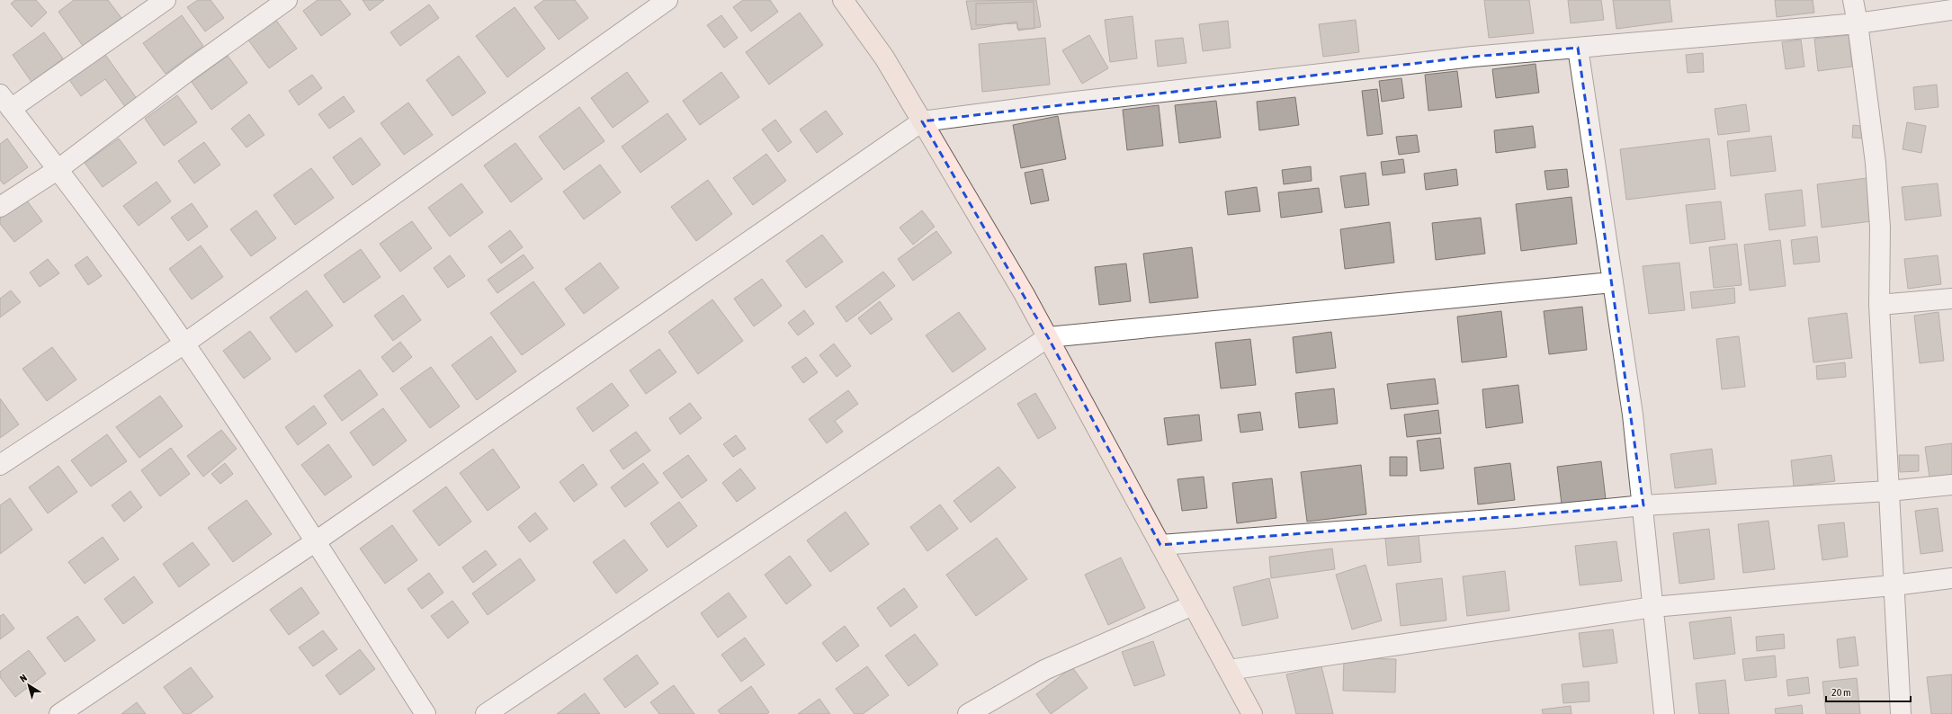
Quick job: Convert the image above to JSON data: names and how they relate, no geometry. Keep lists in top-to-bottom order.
{
  "scale_bar": "20 m",
  "north": "top left"
}
